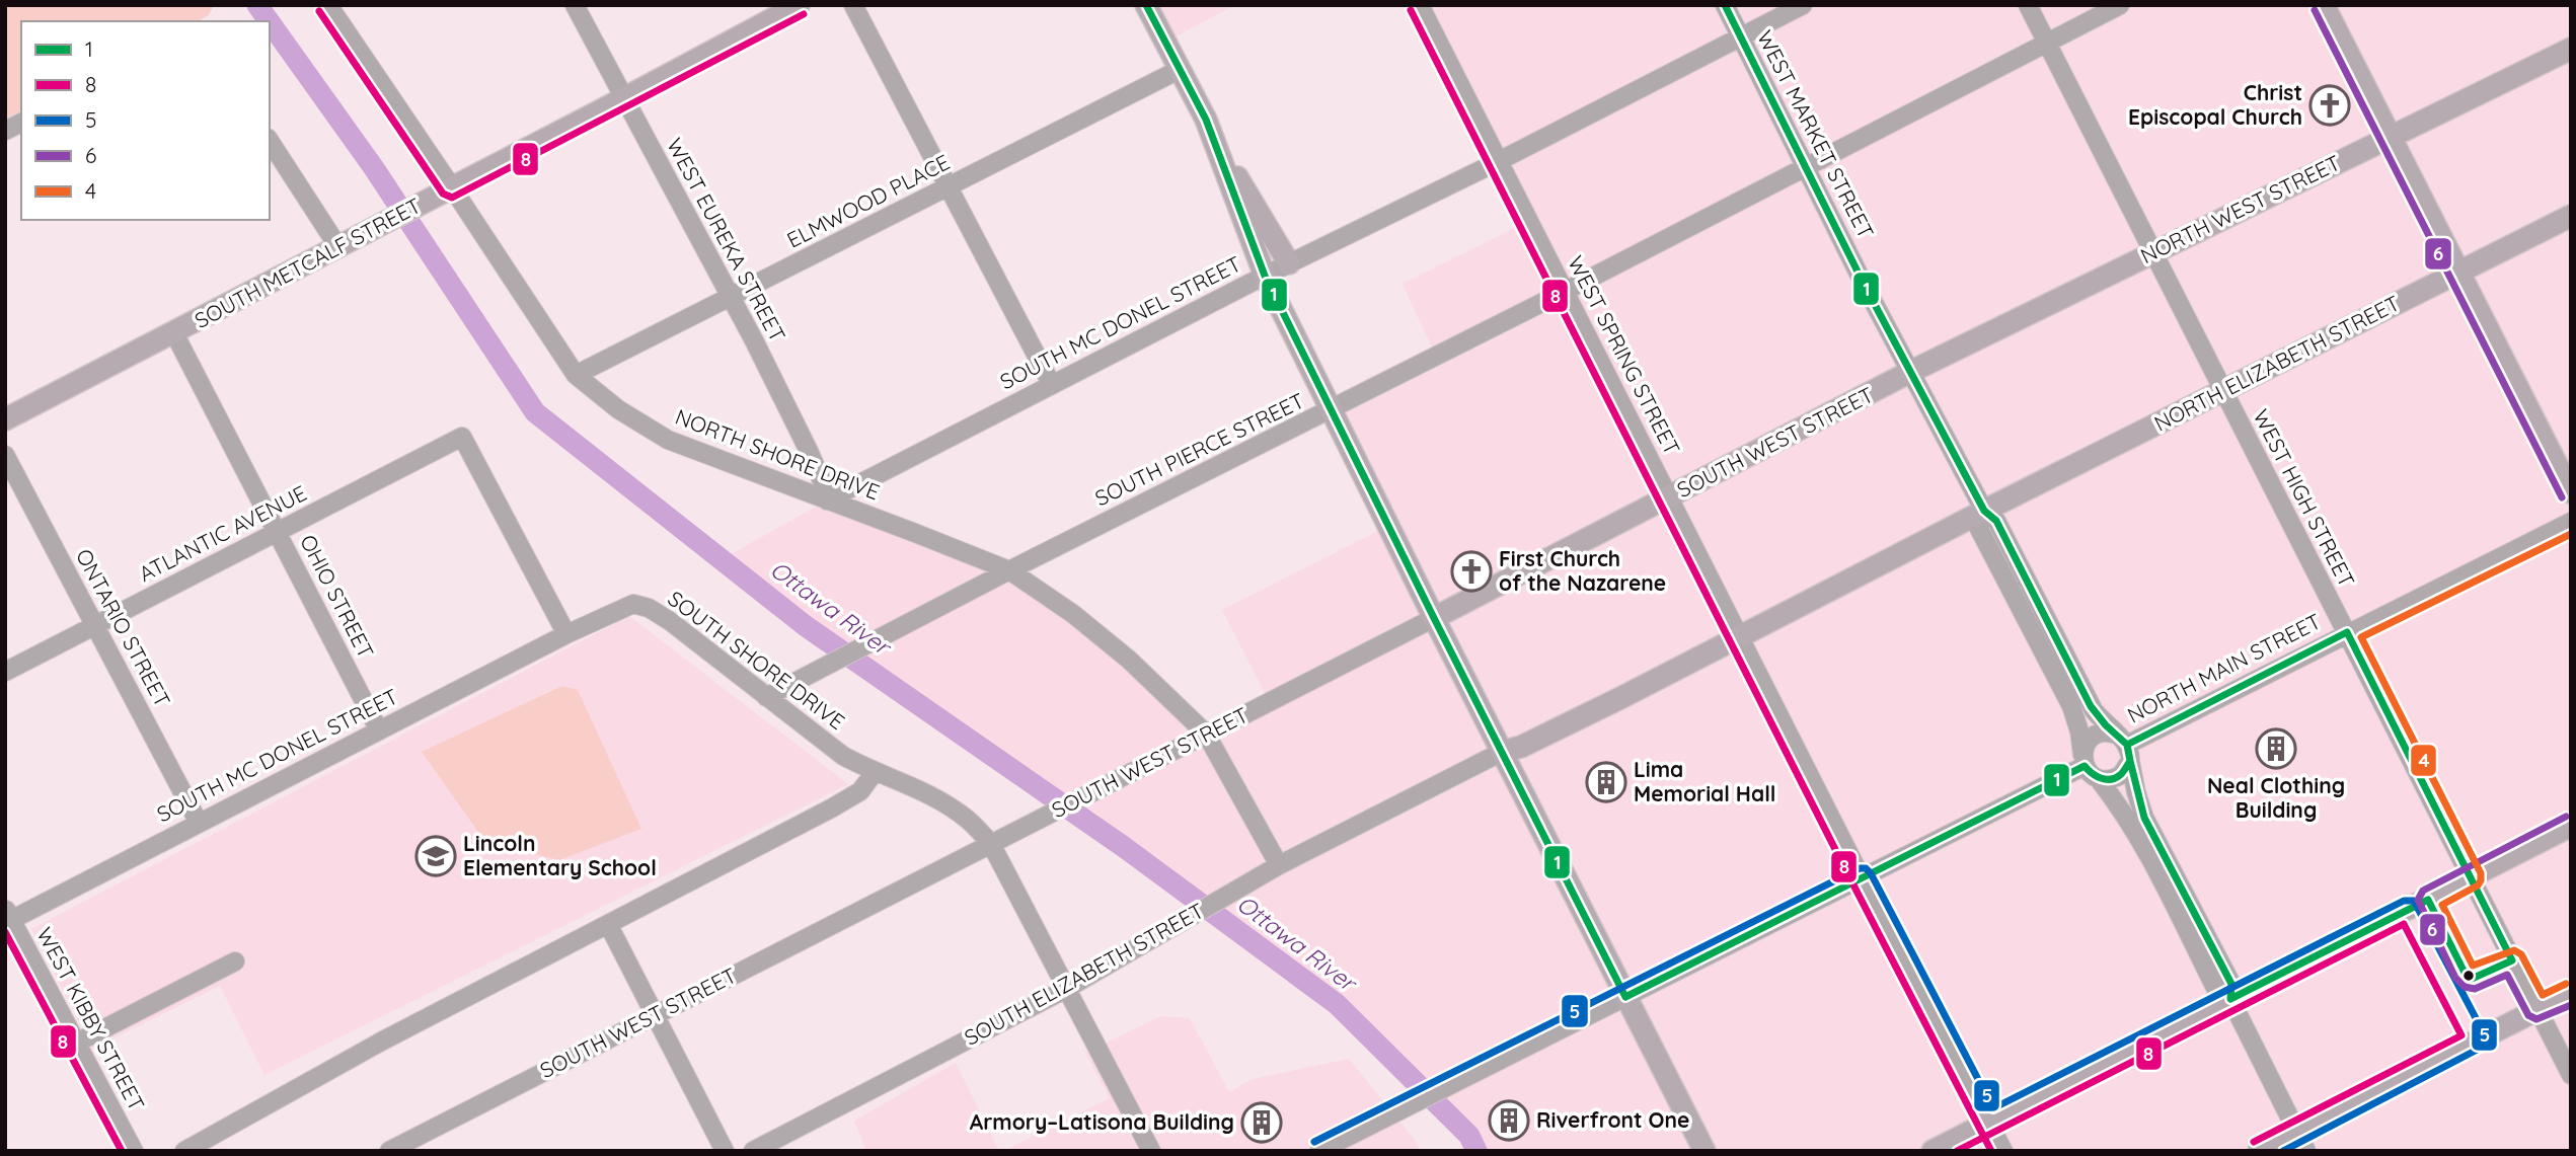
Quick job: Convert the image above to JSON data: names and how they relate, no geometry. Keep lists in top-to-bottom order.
{
  "streets": {
    "main road": [
      "NORTH WEST STREET",
      "SOUTH METCALF STREET",
      "NORTH ELIZABETH STREET",
      "SOUTH WEST STREET",
      "SOUTH ELIZABETH STREET"
    ],
    "street": [
      "WEST MARKET STREET",
      "ELMWOOD PLACE",
      "WEST EUREKA STREET",
      "SOUTH MC DONEL STREET",
      "WEST SPRING STREET",
      "SOUTH PIERCE STREET",
      "NORTH SHORE DRIVE",
      "WEST HIGH STREET",
      "ATLANTIC AVENUE",
      "OHIO STREET",
      "ONTARIO STREET",
      "SOUTH SHORE DRIVE",
      "NORTH MAIN STREET",
      "WEST KIBBY STREET"
    ]
  },
  "crossings": [
    ["WEST MARKET STREET", "NORTH WEST STREET"],
    ["WEST MARKET STREET", "SOUTH MC DONEL STREET"],
    ["WEST MARKET STREET", "NORTH ELIZABETH STREET"],
    ["WEST MARKET STREET", "SOUTH WEST STREET"],
    ["WEST MARKET STREET", "SOUTH PIERCE STREET"],
    ["WEST MARKET STREET", "NORTH MAIN STREET"],
    ["WEST MARKET STREET", "SOUTH ELIZABETH STREET"],
    ["ELMWOOD PLACE", "WEST EUREKA STREET"],
    ["ELMWOOD PLACE", "NORTH SHORE DRIVE"],
    ["NORTH WEST STREET", "SOUTH WEST STREET"],
    ["NORTH WEST STREET", "WEST HIGH STREET"],
    ["WEST EUREKA STREET", "SOUTH METCALF STREET"],
    ["WEST EUREKA STREET", "SOUTH MC DONEL STREET"],
    ["WEST EUREKA STREET", "NORTH SHORE DRIVE"],
    ["SOUTH METCALF STREET", "NORTH SHORE DRIVE"],
    ["SOUTH METCALF STREET", "OHIO STREET"],
    ["SOUTH MC DONEL STREET", "WEST SPRING STREET"],
    ["SOUTH MC DONEL STREET", "NORTH SHORE DRIVE"],
    ["SOUTH MC DONEL STREET", "ATLANTIC AVENUE"],
    ["SOUTH MC DONEL STREET", "OHIO STREET"],
    ["SOUTH MC DONEL STREET", "ONTARIO STREET"],
    ["SOUTH MC DONEL STREET", "SOUTH SHORE DRIVE"],
    ["SOUTH MC DONEL STREET", "WEST KIBBY STREET"],
    ["WEST SPRING STREET", "SOUTH WEST STREET"],
    ["WEST SPRING STREET", "SOUTH PIERCE STREET"],
    ["WEST SPRING STREET", "SOUTH ELIZABETH STREET"],
    ["NORTH ELIZABETH STREET", "WEST HIGH STREET"],
    ["NORTH ELIZABETH STREET", "SOUTH ELIZABETH STREET"],
    ["SOUTH WEST STREET", "NORTH SHORE DRIVE"],
    ["SOUTH WEST STREET", "SOUTH SHORE DRIVE"],
    ["SOUTH PIERCE STREET", "NORTH SHORE DRIVE"],
    ["SOUTH PIERCE STREET", "WEST HIGH STREET"],
    ["SOUTH PIERCE STREET", "SOUTH SHORE DRIVE"],
    ["NORTH SHORE DRIVE", "SOUTH ELIZABETH STREET"],
    ["WEST HIGH STREET", "NORTH MAIN STREET"],
    ["ATLANTIC AVENUE", "OHIO STREET"],
    ["ATLANTIC AVENUE", "ONTARIO STREET"],
    ["ATLANTIC AVENUE", "SOUTH SHORE DRIVE"]
  ],
  "water": ["Ottawa River"],
  "places": {
    "church": ["Christ Episcopal Church", "First Church of the Nazarene"],
    "building": [
      "Neal Clothing Building",
      "Lima Memorial Hall",
      "Riverfront One",
      "Armory–Latisona Building"
    ],
    "school or university": ["Lincoln Elementary School"]
  },
  "lines": [
    "transit line 1",
    "transit line 8",
    "transit line 6",
    "transit line 4",
    "transit line 5"
  ],
  "legend": [
    "1",
    "8",
    "5",
    "6",
    "4"
  ]
}
